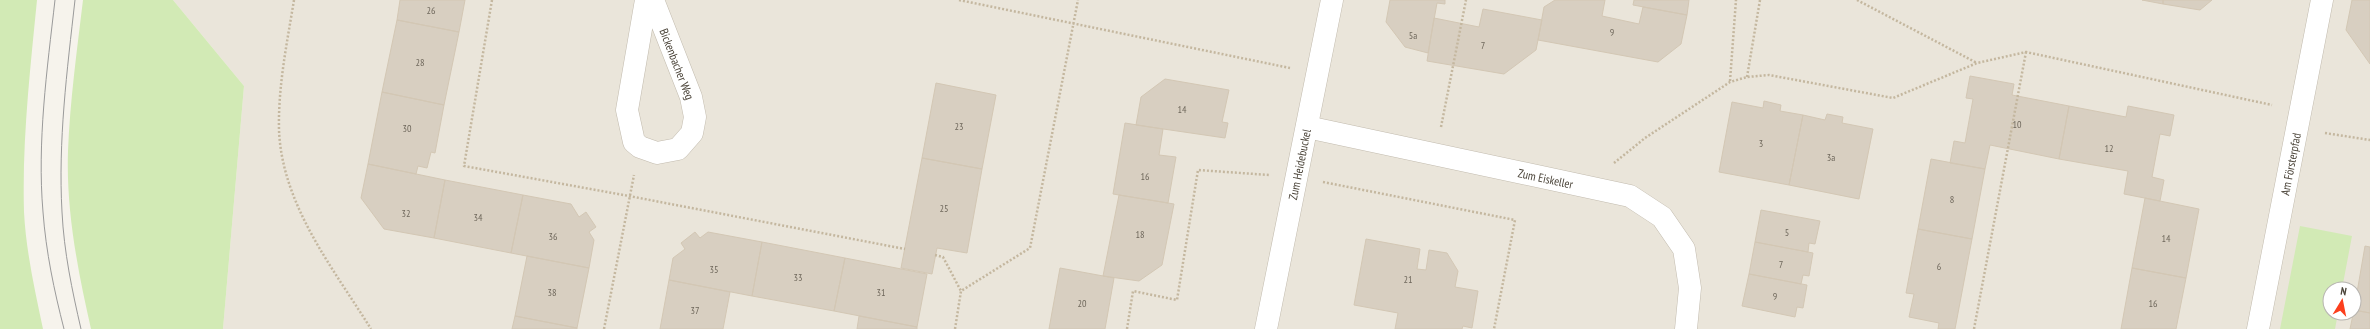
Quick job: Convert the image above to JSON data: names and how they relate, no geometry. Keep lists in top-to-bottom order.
{
  "streets": {
    "street": [
      "Bickenbacher Weg",
      "Am Försterpfad",
      "Zum Heidebuckel",
      "Zum Eiskeller"
    ]
  },
  "crossings": [
    ["Zum Heidebuckel", "Zum Eiskeller"]
  ],
  "house_numbers": [
    "26",
    "9",
    "5a",
    "7",
    "28",
    "14",
    "10",
    "23",
    "30",
    "3",
    "12",
    "3a",
    "16",
    "8",
    "25",
    "32",
    "34",
    "5",
    "18",
    "36",
    "14",
    "7",
    "6",
    "35",
    "33",
    "21",
    "38",
    "31",
    "9",
    "20",
    "16",
    "37"
  ],
  "north": "top"
}
